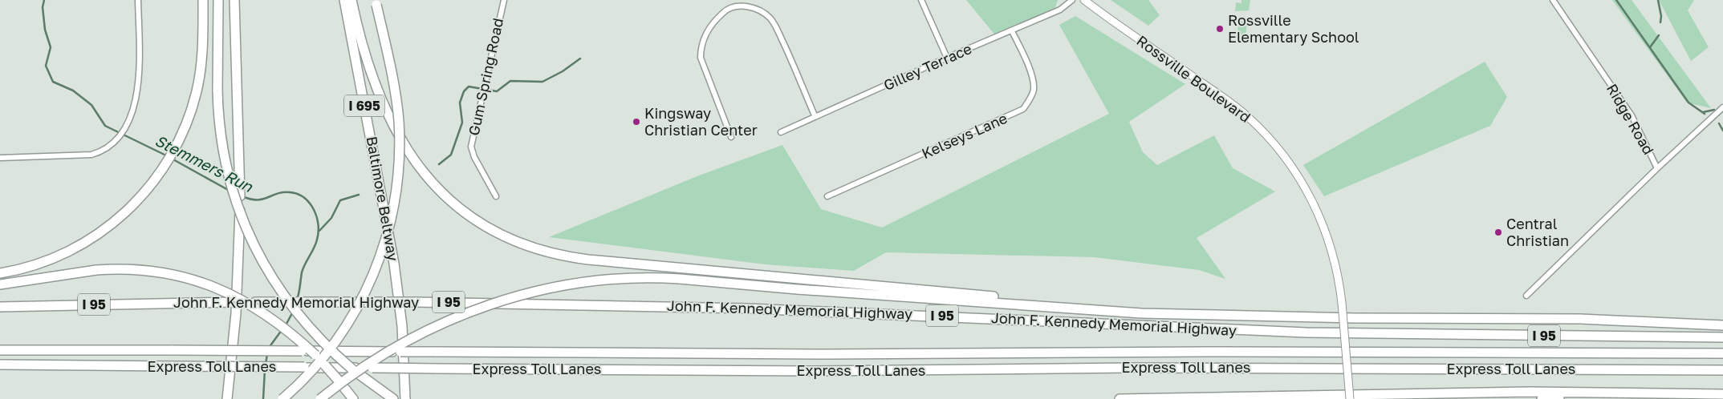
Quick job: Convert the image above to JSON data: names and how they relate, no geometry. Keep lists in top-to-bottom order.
{
  "streets": {
    "highway": [
      "I 695",
      "Baltimore Beltway",
      "I 95",
      "John F. Kennedy Memorial Highway",
      "Express Toll Lanes"
    ],
    "main road": ["Rossville Boulevard"],
    "street": [
      "Gilley Terrace",
      "Gum Spring Road",
      "Ridge Road",
      "Kelseys Lane"
    ]
  },
  "crossings": [
    ["Gilley Terrace", "Kelseys Lane"]
  ],
  "water": ["Stemmers Run"],
  "places": ["Rossville Elementary School", "Kingsway Christian Center", "Central Christian"]
}
